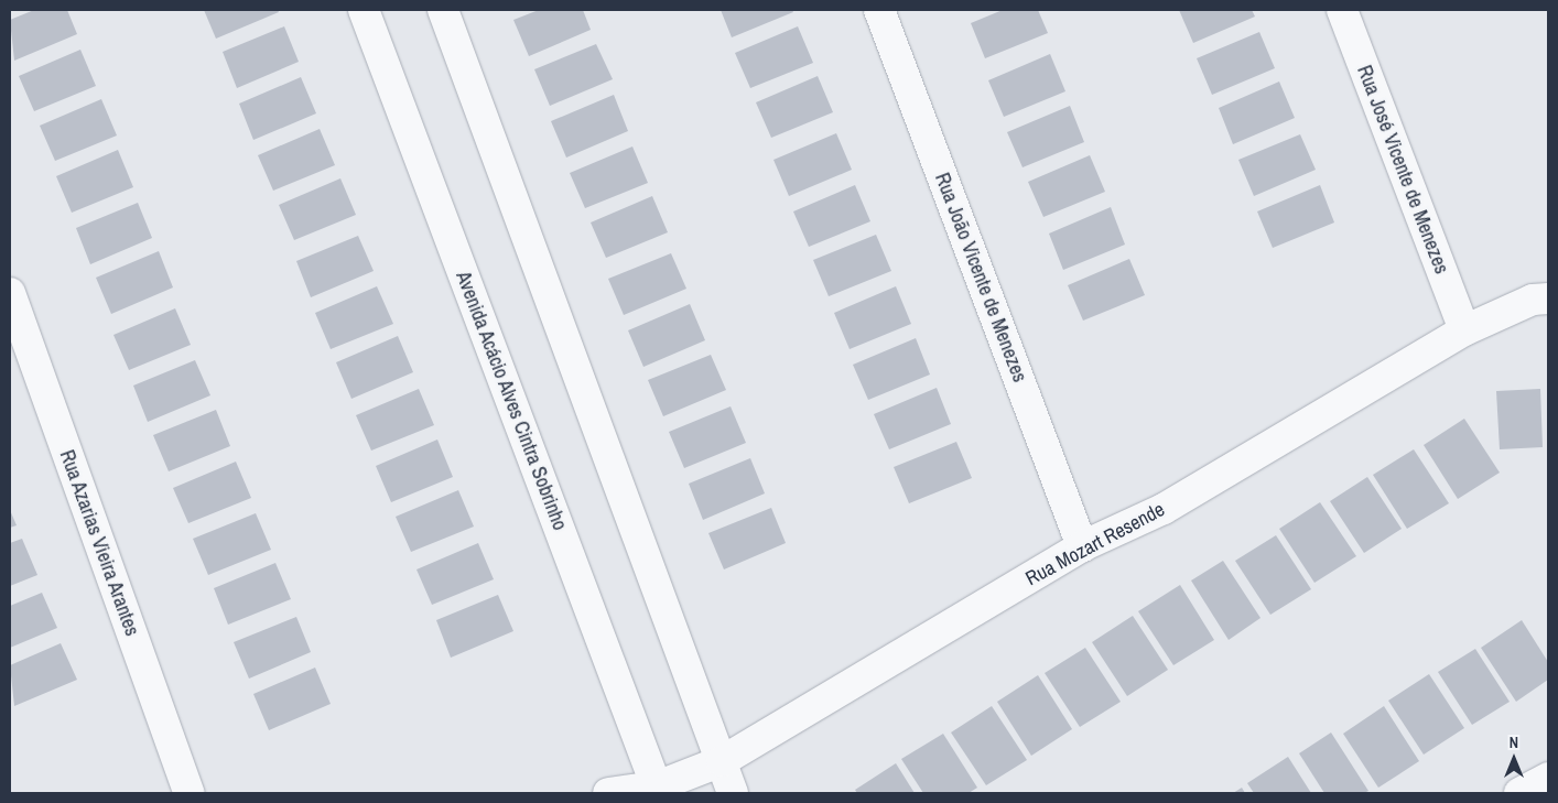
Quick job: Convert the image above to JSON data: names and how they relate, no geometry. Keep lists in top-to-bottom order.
{
  "streets": {
    "street": [
      "Rua José Vicente de Menezes",
      "Rua João Vicente de Menezes",
      "Avenida Acácio Alves Cintra Sobrinho",
      "Rua Azarias Vieira Arantes",
      "Rua Mozart Resende"
    ]
  },
  "crossings": [
    ["Rua José Vicente de Menezes", "Rua Mozart Resende"],
    ["Rua João Vicente de Menezes", "Rua Mozart Resende"],
    ["Avenida Acácio Alves Cintra Sobrinho", "Rua Mozart Resende"]
  ],
  "north": "top"
}
